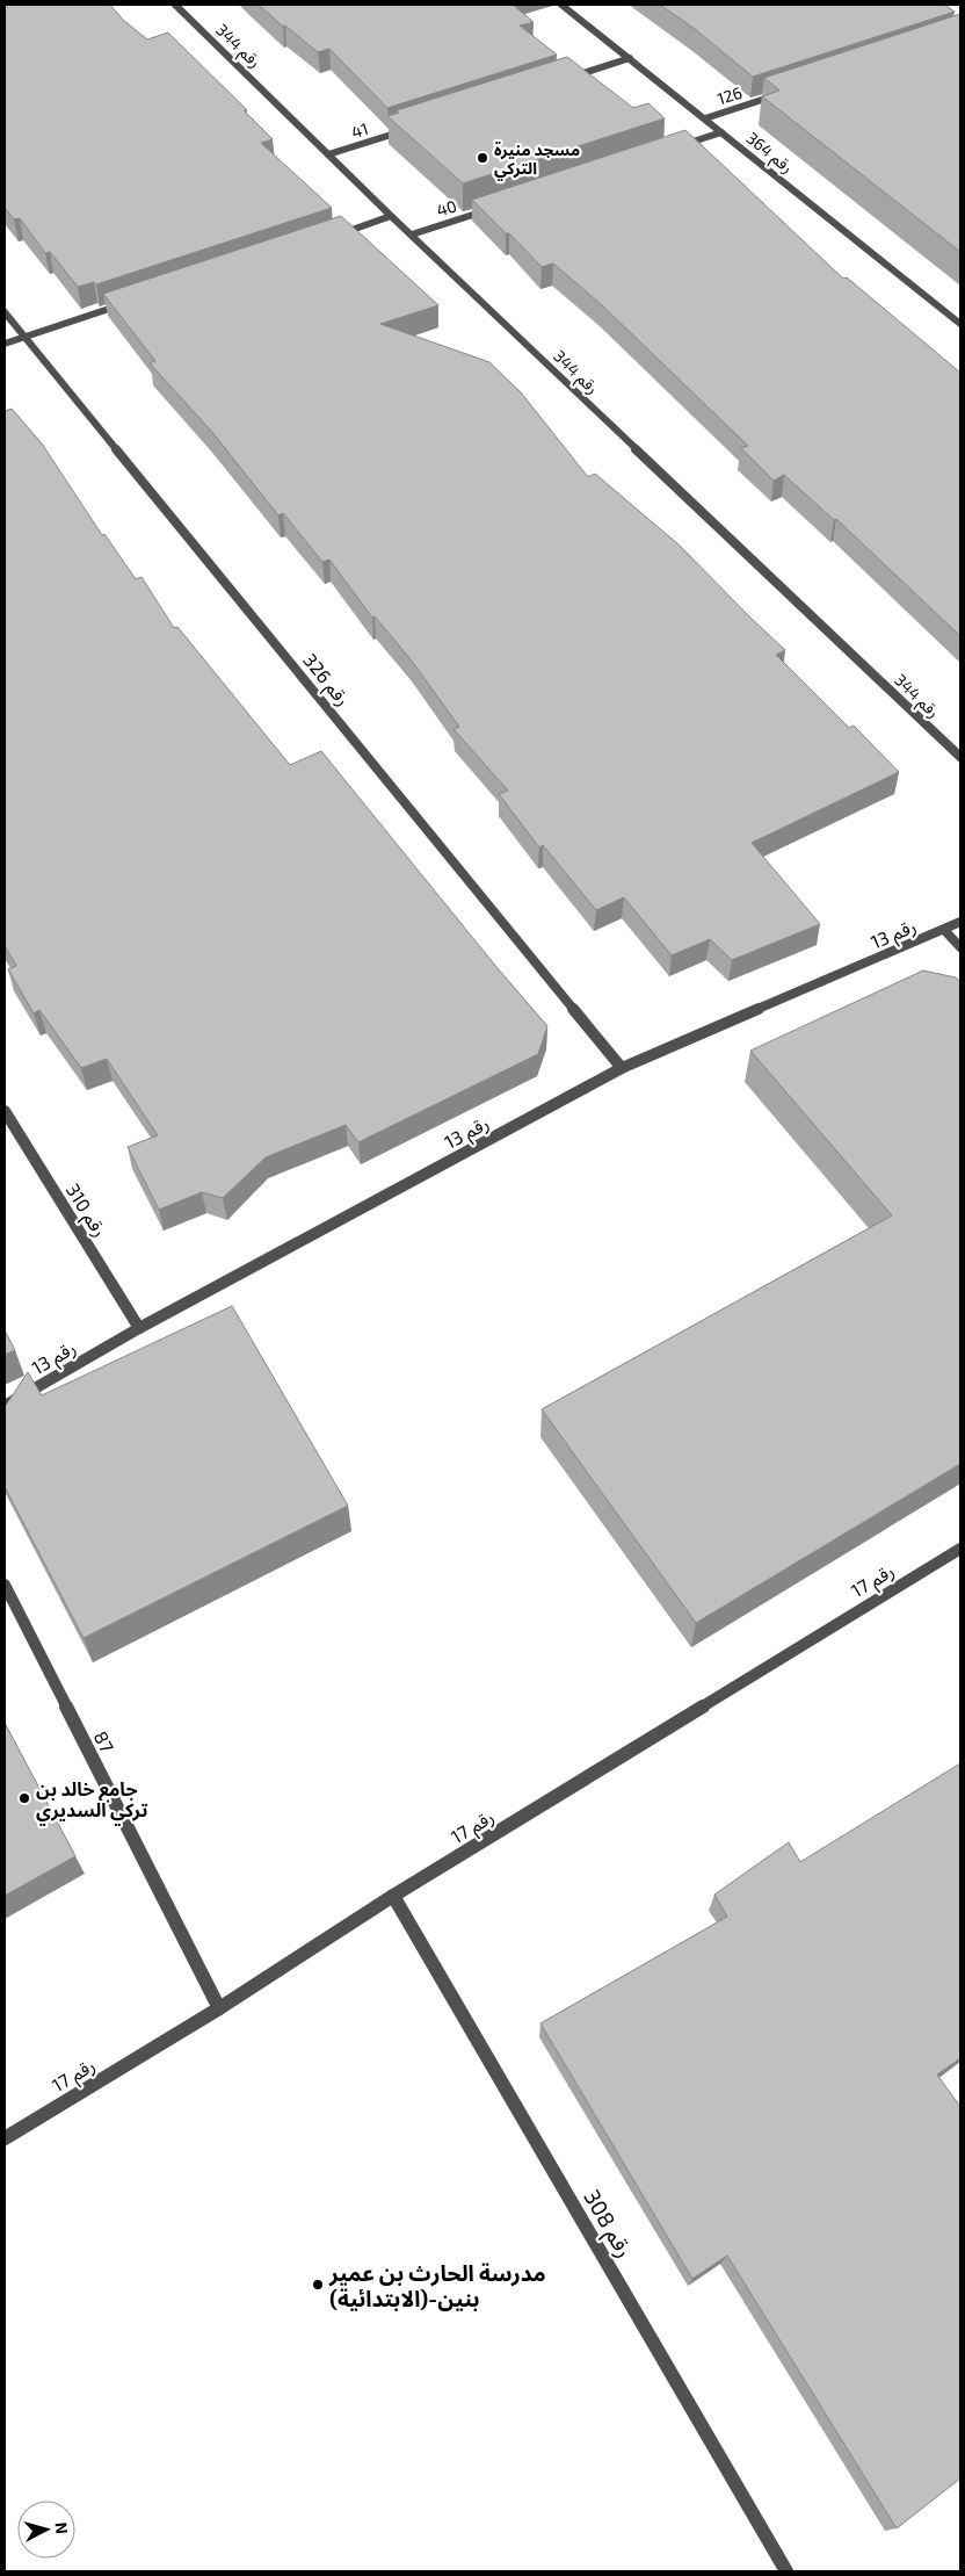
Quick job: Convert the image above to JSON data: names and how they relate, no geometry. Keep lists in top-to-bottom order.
{
  "streets": {
    "street": [
      "رقم 344",
      "126",
      "41",
      "رقم 364",
      "40",
      "رقم 326",
      "رقم 13",
      "رقم 310",
      "رقم 17",
      "87",
      "رقم 308"
    ]
  },
  "crossings": [
    ["رقم 344", "41"],
    ["رقم 344", "40"],
    ["126", "رقم 364"],
    ["رقم 326", "رقم 13"],
    ["رقم 13", "رقم 310"],
    ["رقم 17", "87"],
    ["رقم 17", "رقم 308"]
  ],
  "places": ["مسجد منيرة التركي", "جامع خالد بن تركي السديري", "مدرسة الحارث بن عمير (الابتدائية)-بنين"],
  "north": "right"
}
